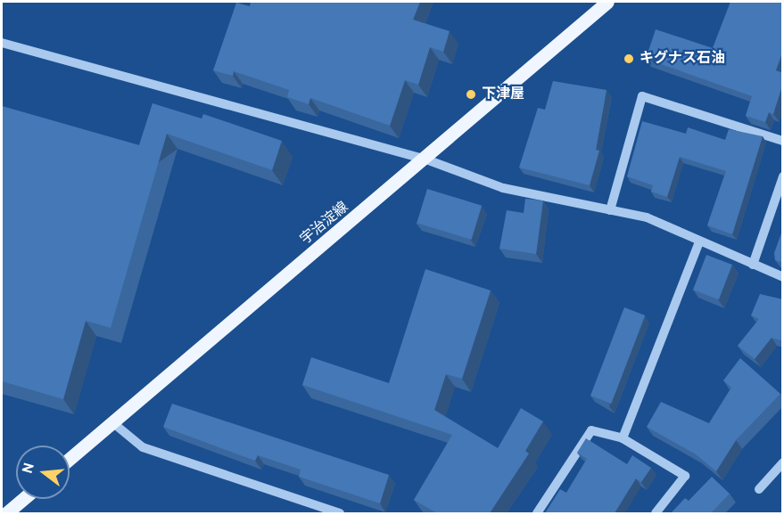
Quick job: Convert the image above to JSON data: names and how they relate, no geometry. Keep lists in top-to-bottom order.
{
  "streets": {
    "main road": ["宇治淀線"]
  },
  "places": ["キグナス石油", "下津屋"],
  "north": "left"
}
